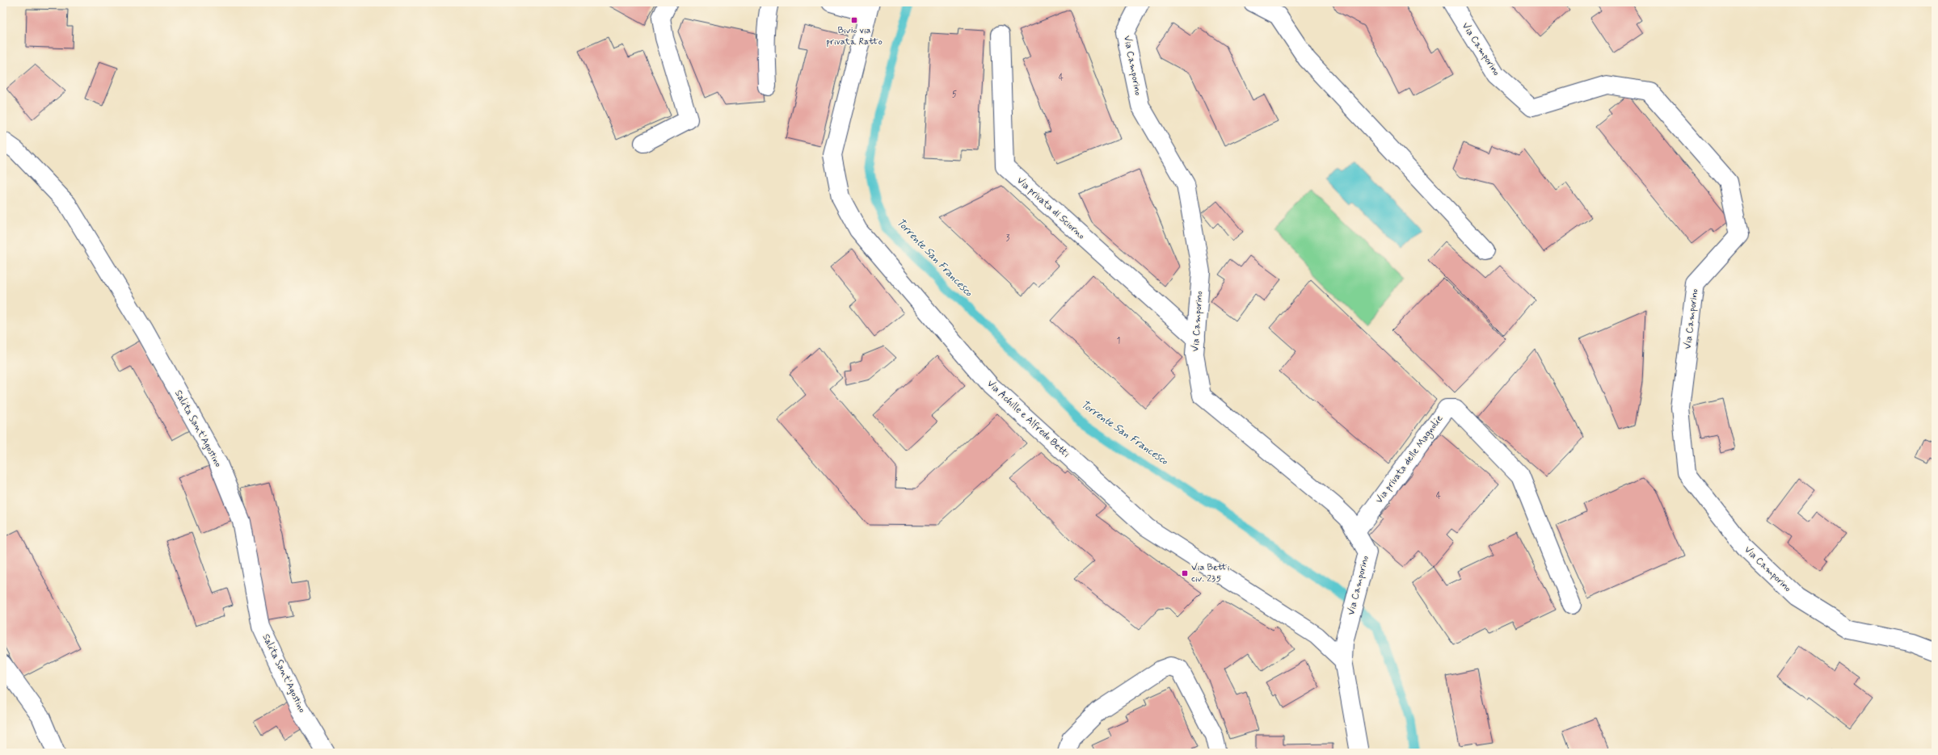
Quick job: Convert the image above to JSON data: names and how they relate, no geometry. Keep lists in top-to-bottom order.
{
  "streets": {
    "street": [
      "Via Camporino",
      "Via privata di Sciorno",
      "Via Achille e Alfredo Betti",
      "Salita Sant'Agostino",
      "Via privata delle Magnolie"
    ]
  },
  "crossings": [
    ["Via Camporino", "Via privata di Sciorno"],
    ["Via Camporino", "Via Achille e Alfredo Betti"],
    ["Via Camporino", "Via privata delle Magnolie"]
  ],
  "water": ["Torrente San Francesco"],
  "places": {
    "transit": ["Bivio via privata Ratto", "Via Betti civ. 235"]
  },
  "house_numbers": [
    "4",
    "5",
    "3",
    "1",
    "4"
  ]
}
